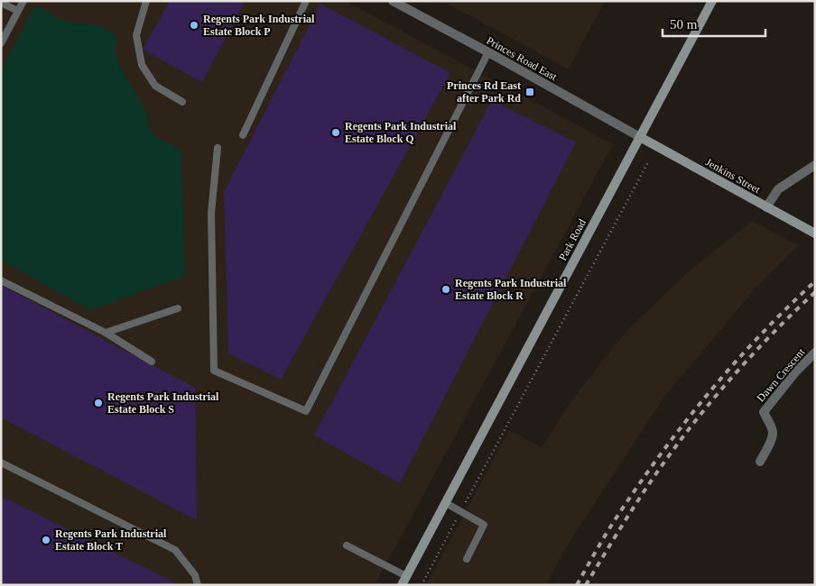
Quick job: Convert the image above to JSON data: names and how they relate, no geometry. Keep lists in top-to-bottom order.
{
  "streets": {
    "main road": ["Jenkins Street", "Park Road"],
    "street": ["Princes Road East", "Dawn Crescent"]
  },
  "crossings": [
    ["Princes Road East", "Jenkins Street"],
    ["Princes Road East", "Park Road"],
    ["Jenkins Street", "Park Road"]
  ],
  "places": {
    "other": [
      "Regents Park Industrial Estate Block P",
      "Regents Park Industrial Estate Block Q",
      "Regents Park Industrial Estate Block R",
      "Regents Park Industrial Estate Block S",
      "Regents Park Industrial Estate Block T"
    ],
    "transit": ["Princes Rd East after Park Rd"]
  },
  "scale_bar": "50 m"
}
